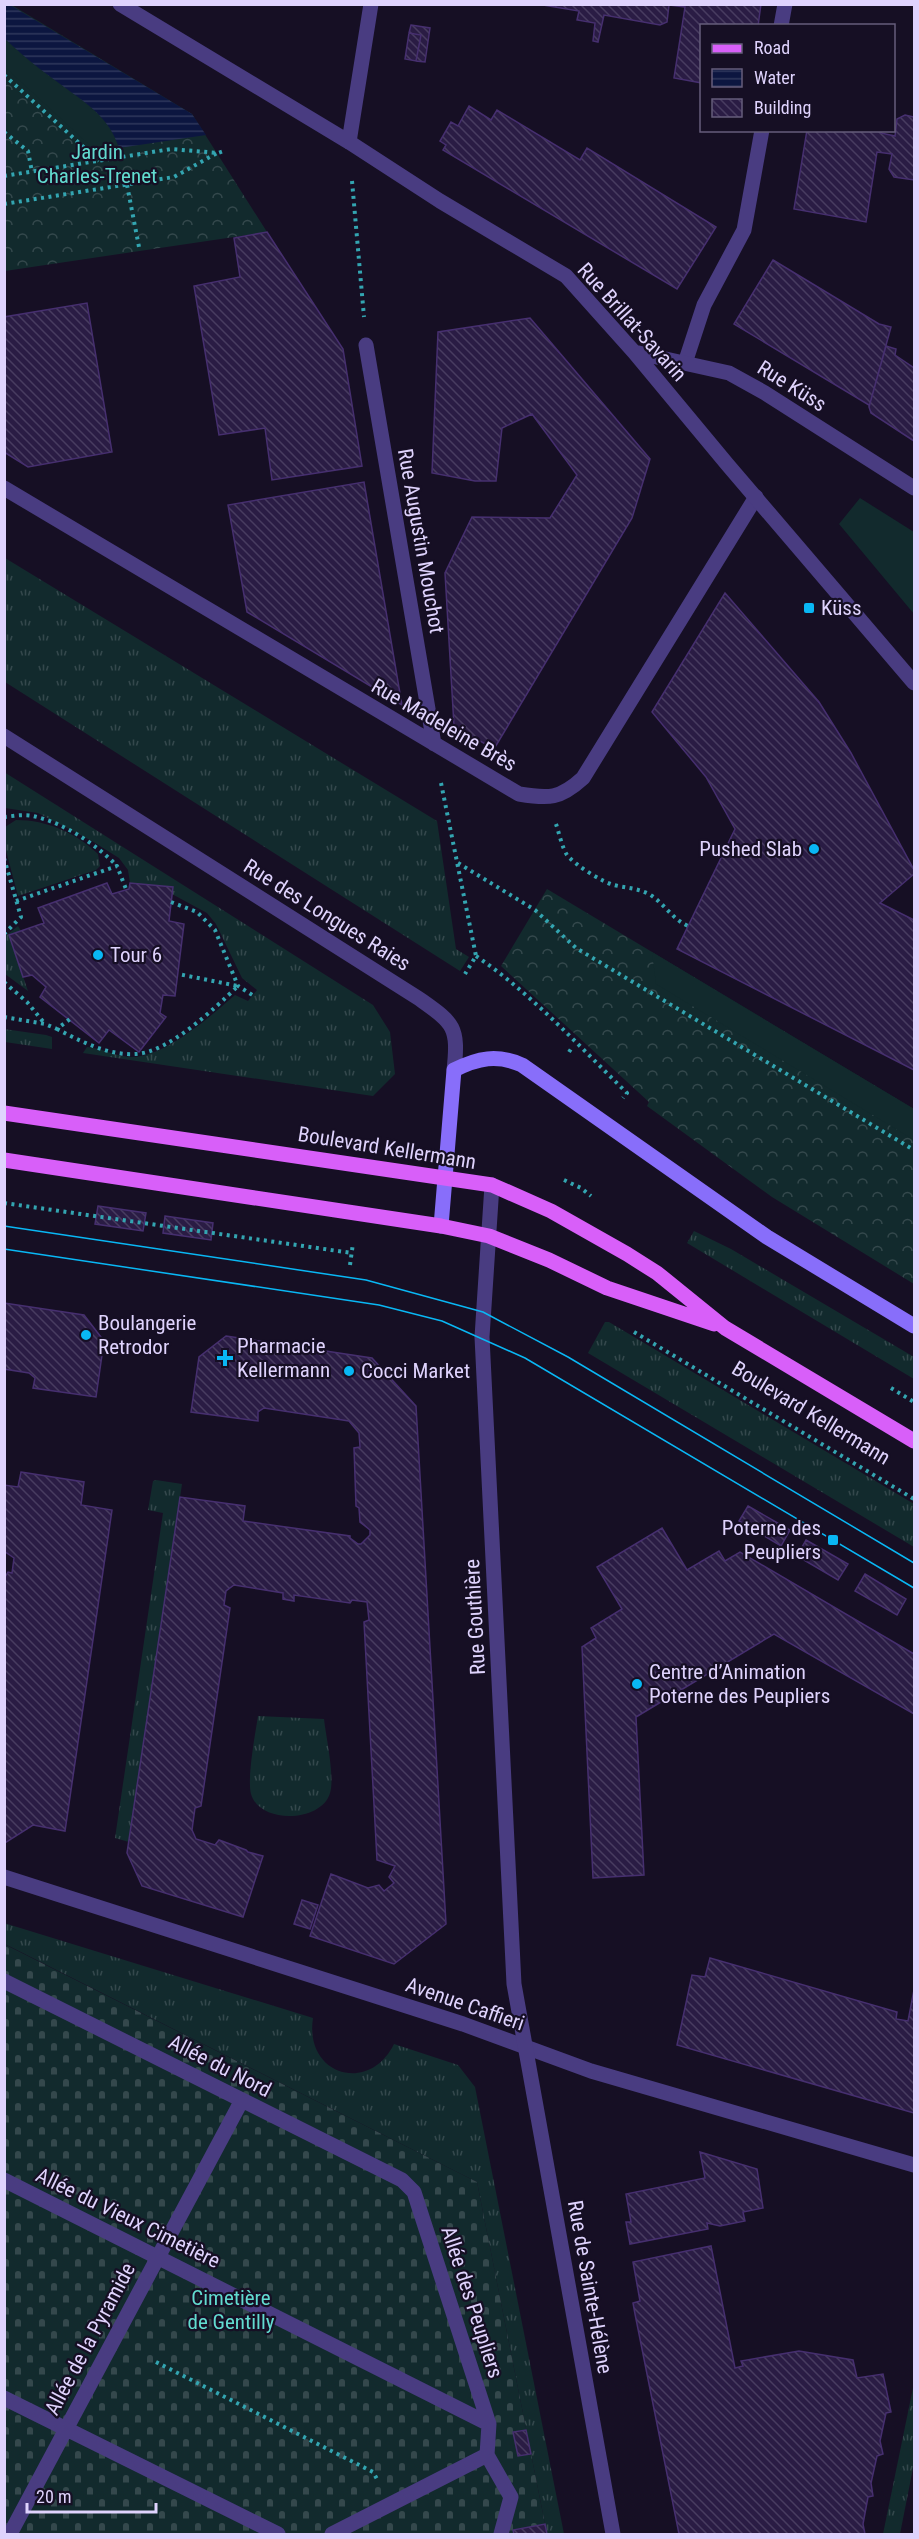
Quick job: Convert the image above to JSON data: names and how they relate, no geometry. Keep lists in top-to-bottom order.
{
  "streets": {
    "main road": ["Rue des Longues Raies", "Boulevard Kellermann"],
    "street": [
      "Rue Brillat-Savarin",
      "Rue Küss",
      "Rue Augustin Mouchot",
      "Rue Madeleine Brès",
      "Rue Gouthière",
      "Avenue Caffieri",
      "Allée du Nord",
      "Allée du Vieux Cimetière",
      "Rue de Sainte-Hélène",
      "Allée des Peupliers",
      "Allée de la Pyramide"
    ]
  },
  "crossings": [
    ["Rue Brillat-Savarin", "Rue Küss"],
    ["Rue Brillat-Savarin", "Rue Madeleine Brès"],
    ["Rue Augustin Mouchot", "Rue Madeleine Brès"],
    ["Rue des Longues Raies", "Boulevard Kellermann"],
    ["Boulevard Kellermann", "Rue Gouthière"],
    ["Rue Gouthière", "Avenue Caffieri"],
    ["Rue Gouthière", "Rue de Sainte-Hélène"],
    ["Avenue Caffieri", "Rue de Sainte-Hélène"],
    ["Allée du Nord", "Allée des Peupliers"],
    ["Allée du Nord", "Allée de la Pyramide"],
    ["Allée du Vieux Cimetière", "Allée des Peupliers"],
    ["Allée du Vieux Cimetière", "Allée de la Pyramide"]
  ],
  "parks": ["Jardin Charles-Trenet", "Cimetière de Gentilly"],
  "places": {
    "transit": ["Küss", "Poterne des Peupliers"],
    "other": [
      "Pushed Slab",
      "Tour 6",
      "Boulangerie Retrodor",
      "Cocci Market",
      "Centre d’Animation Poterne des Peupliers"
    ],
    "health": ["Pharmacie Kellermann"]
  },
  "legend": ["Road", "Water", "Building"],
  "scale_bar": "20 m"
}
